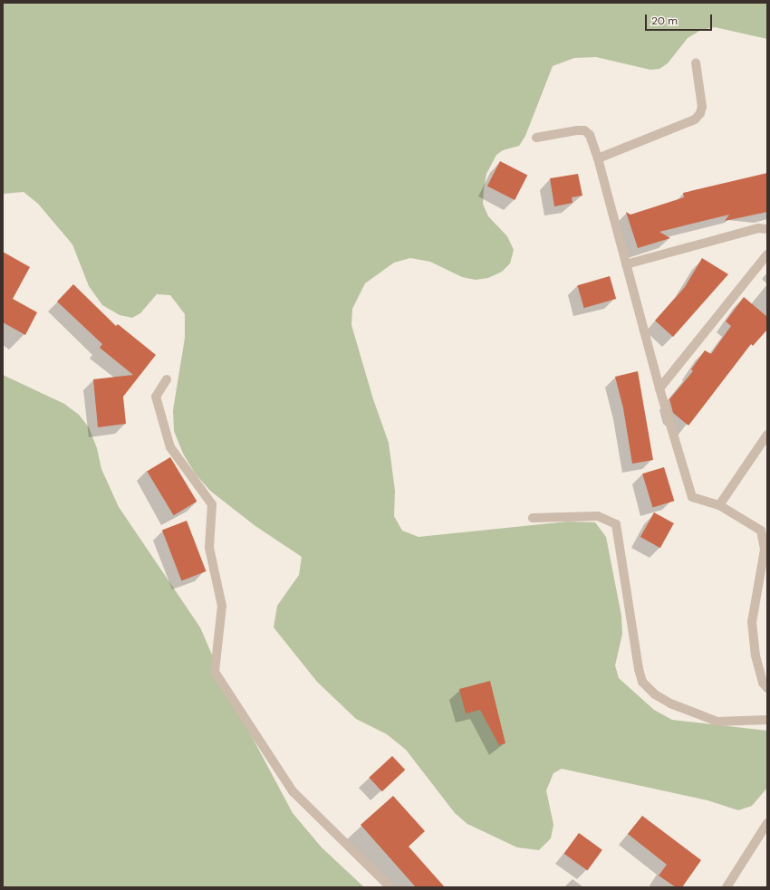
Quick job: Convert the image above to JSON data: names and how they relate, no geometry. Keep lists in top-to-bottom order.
{
  "scale_bar": "20 m"
}
